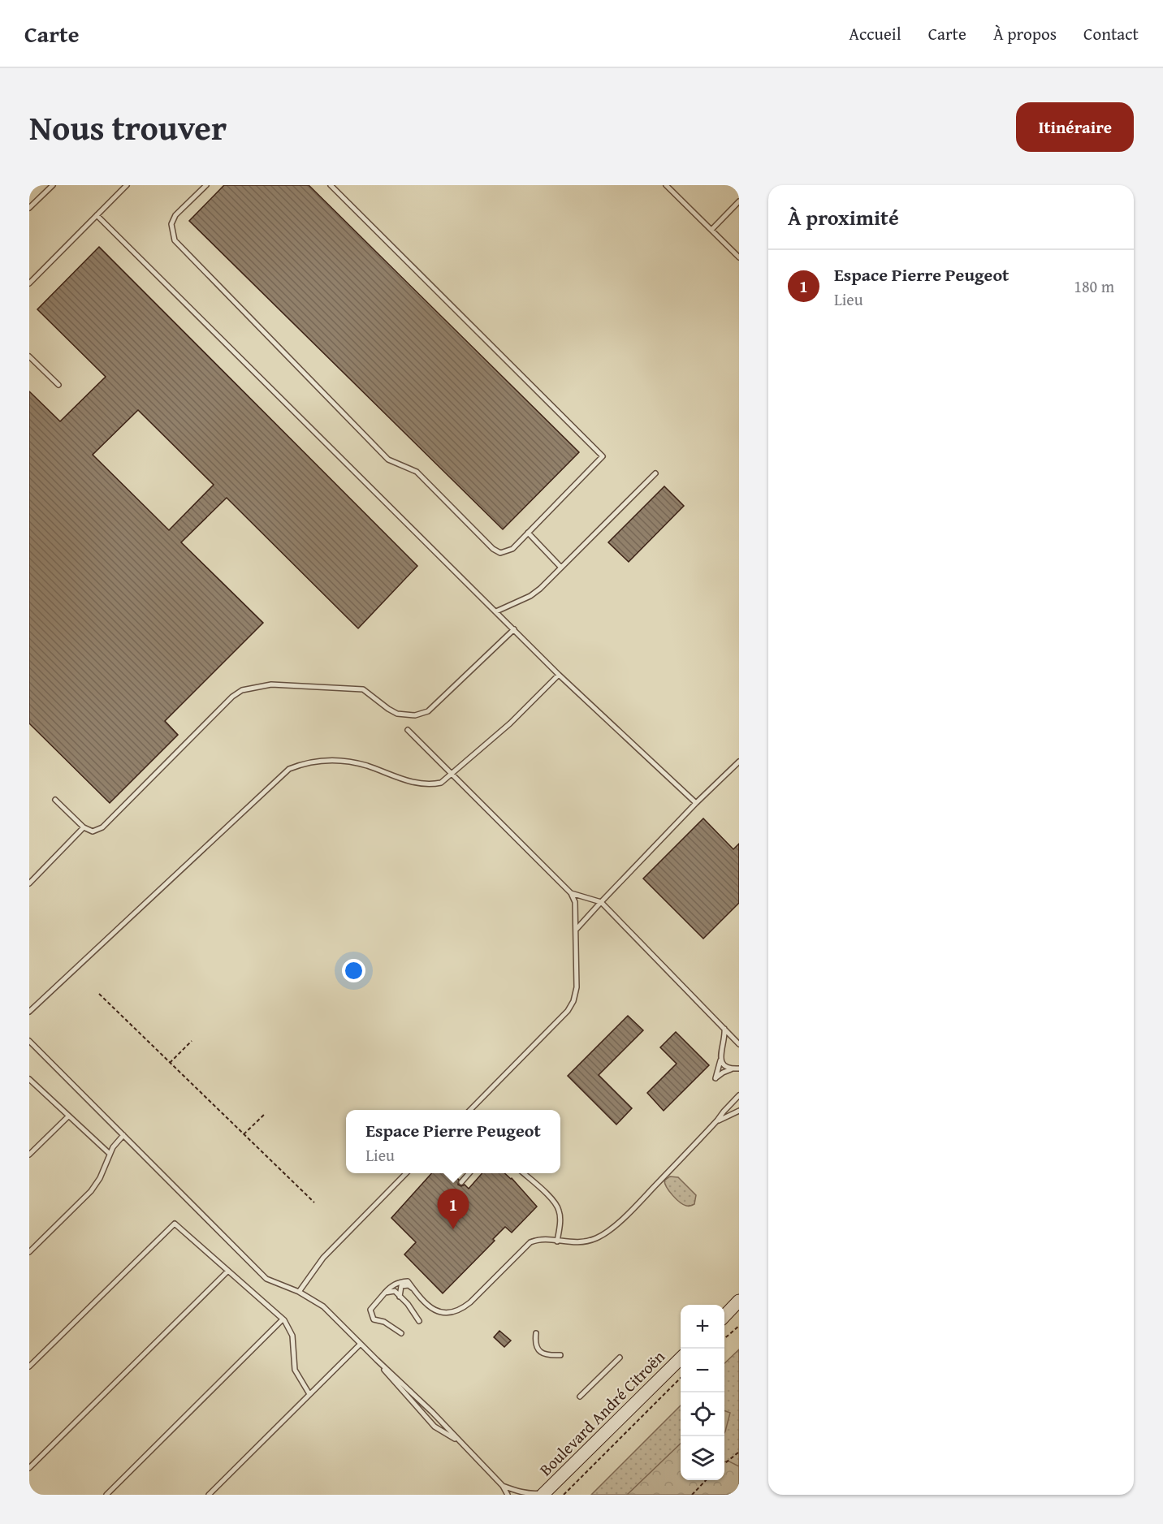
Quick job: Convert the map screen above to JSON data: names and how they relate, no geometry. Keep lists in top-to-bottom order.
{
  "streets": {
    "main road": ["Boulevard André Citroën"]
  },
  "page": {
    "header": "Carte",
    "nav": [
      "Accueil",
      "Carte",
      "À propos",
      "Contact"
    ],
    "title": "Nous trouver",
    "buttons": "Itinéraire",
    "heading": "À proximité",
    "list": [
      {
        "mark": "1",
        "name": "Espace Pierre Peugeot",
        "note": "Lieu",
        "value": "180 m"
      }
    ],
    "popup": ["Espace Pierre Peugeot", "Lieu"],
    "pins": "1",
    "map_buttons": ["+", "−"]
  }
}
